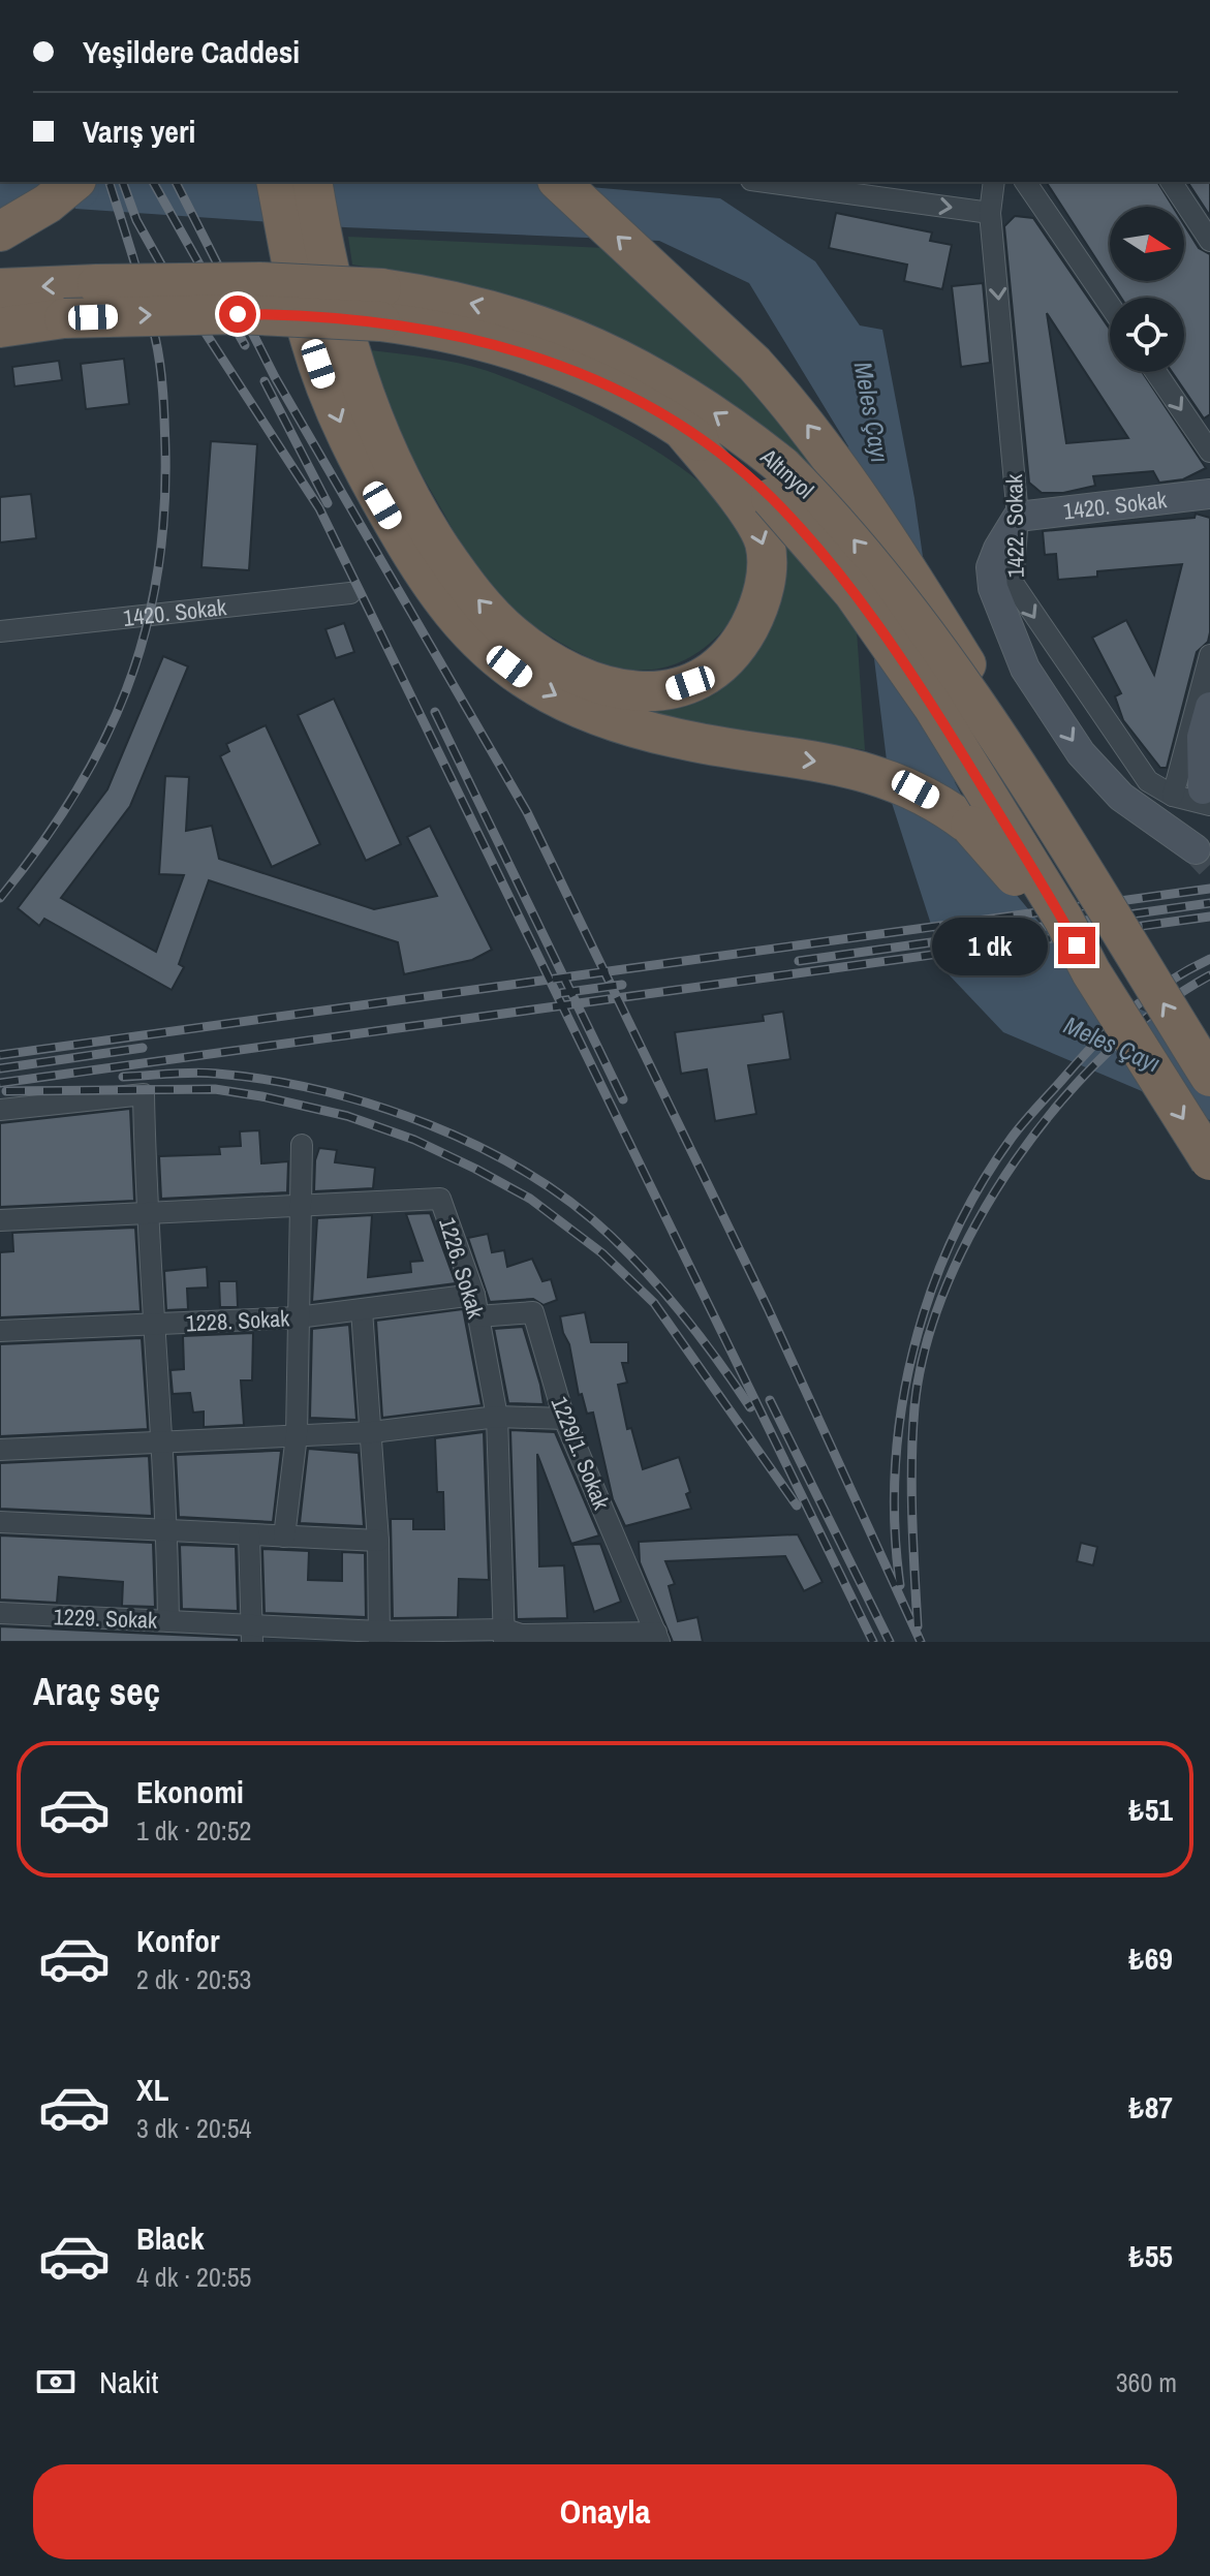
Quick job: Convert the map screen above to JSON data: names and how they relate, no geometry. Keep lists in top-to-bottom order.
{
  "streets": {
    "highway": ["Altınyol"],
    "street": [
      "1420. Sokak",
      "1422. Sokak",
      "1226. Sokak",
      "1228. Sokak",
      "1229/1. Sokak",
      "1229. Sokak"
    ]
  },
  "crossings": [
    ["1420. Sokak", "1422. Sokak"],
    ["1226. Sokak", "1228. Sokak"],
    ["1226. Sokak", "1229/1. Sokak"],
    ["1226. Sokak", "1229. Sokak"],
    ["1229/1. Sokak", "1229. Sokak"]
  ],
  "water": ["Meles Çayı"],
  "north": "right",
  "page": {
    "banner": ["Yeşildere Caddesi", "Varış yeri"],
    "bubble": "1 dk",
    "heading": "Araç seç",
    "list": [
      {
        "name": "Ekonomi",
        "note": "1 dk · 20:52",
        "value": "₺51"
      },
      {
        "name": "Konfor",
        "note": "2 dk · 20:53",
        "value": "₺69"
      },
      {
        "name": "XL",
        "note": "3 dk · 20:54",
        "value": "₺87"
      },
      {
        "name": "Black",
        "note": "4 dk · 20:55",
        "value": "₺55"
      }
    ],
    "pay": ["Nakit", "360 m"],
    "buttons": "Onayla"
  }
}
